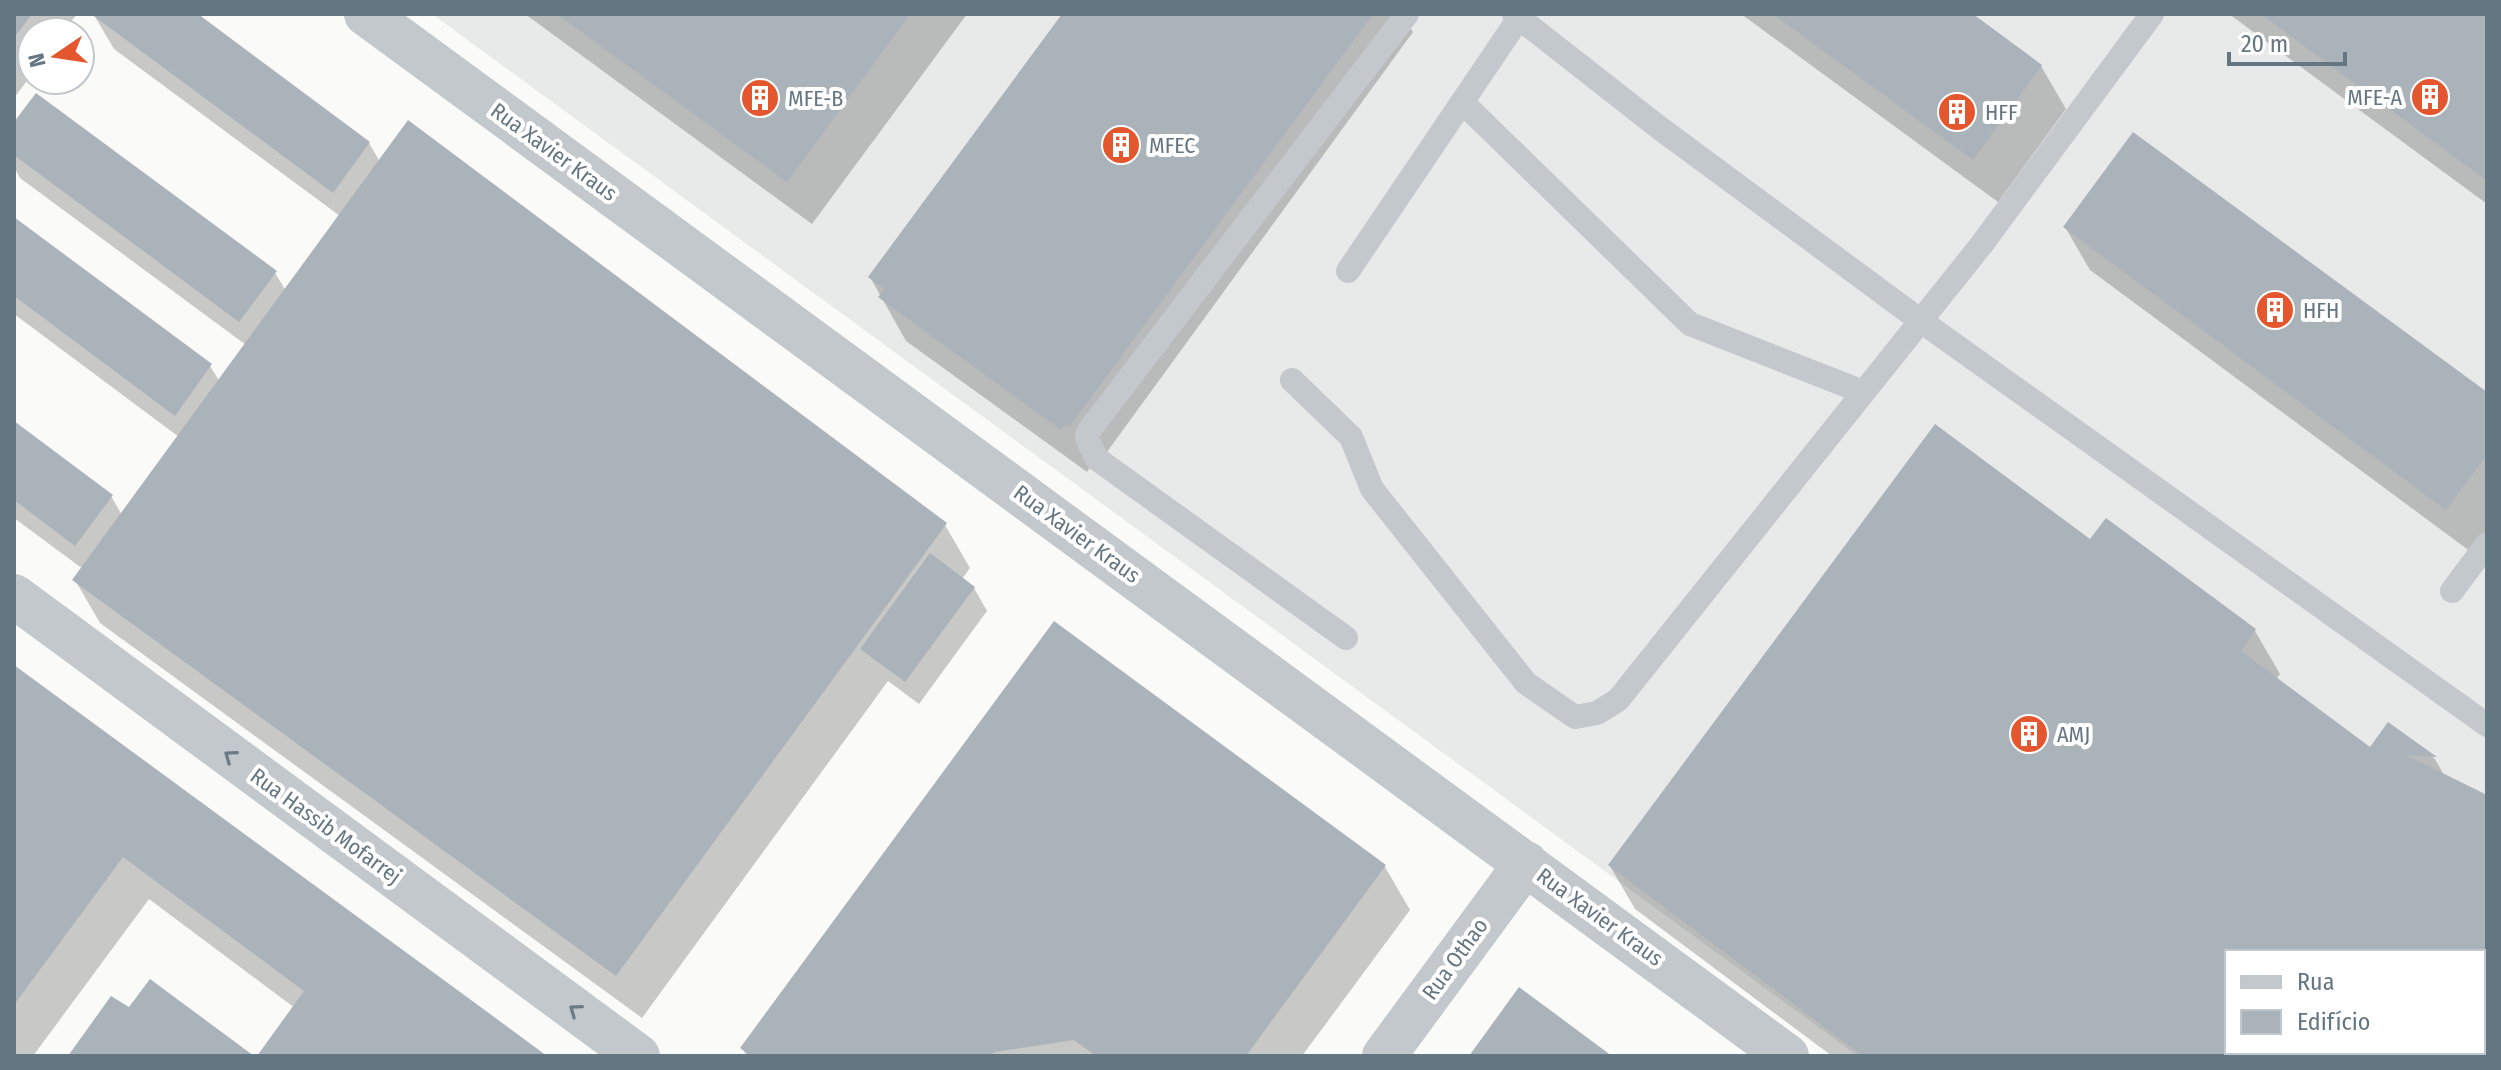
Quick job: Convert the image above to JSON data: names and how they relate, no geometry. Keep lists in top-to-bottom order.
{
  "streets": {
    "street": ["Rua Xavier Kraus", "Rua Hassib Mofarrej", "Rua Othao"]
  },
  "crossings": [
    ["Rua Xavier Kraus", "Rua Othao"]
  ],
  "one_way": ["Rua Hassib Mofarrej"],
  "places": {
    "building": [
      "MFE-A",
      "MFE-B",
      "HFF",
      "MFEC",
      "HFH",
      "AMJ"
    ]
  },
  "legend": ["Rua", "Edifício"],
  "scale_bar": "20 m",
  "north": "left"
}
